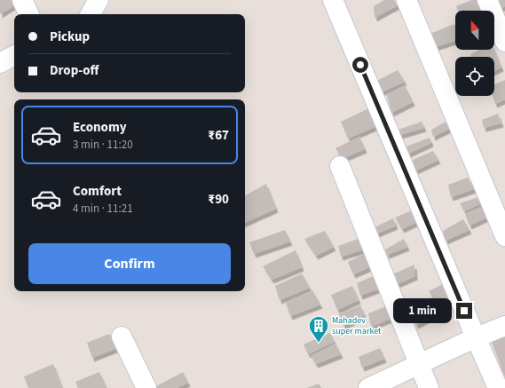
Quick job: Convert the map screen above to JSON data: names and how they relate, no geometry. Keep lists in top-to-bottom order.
{
  "places": {
    "building": ["Mahadev super market"]
  },
  "north": "top",
  "page": {
    "banner": ["Pickup", "Drop-off"],
    "list": [
      {
        "name": "Economy",
        "note": "3 min · 11:20",
        "value": "₹67"
      },
      {
        "name": "Comfort",
        "note": "4 min · 11:21",
        "value": "₹90"
      }
    ],
    "buttons": "Confirm",
    "bubble": "1 min"
  }
}
